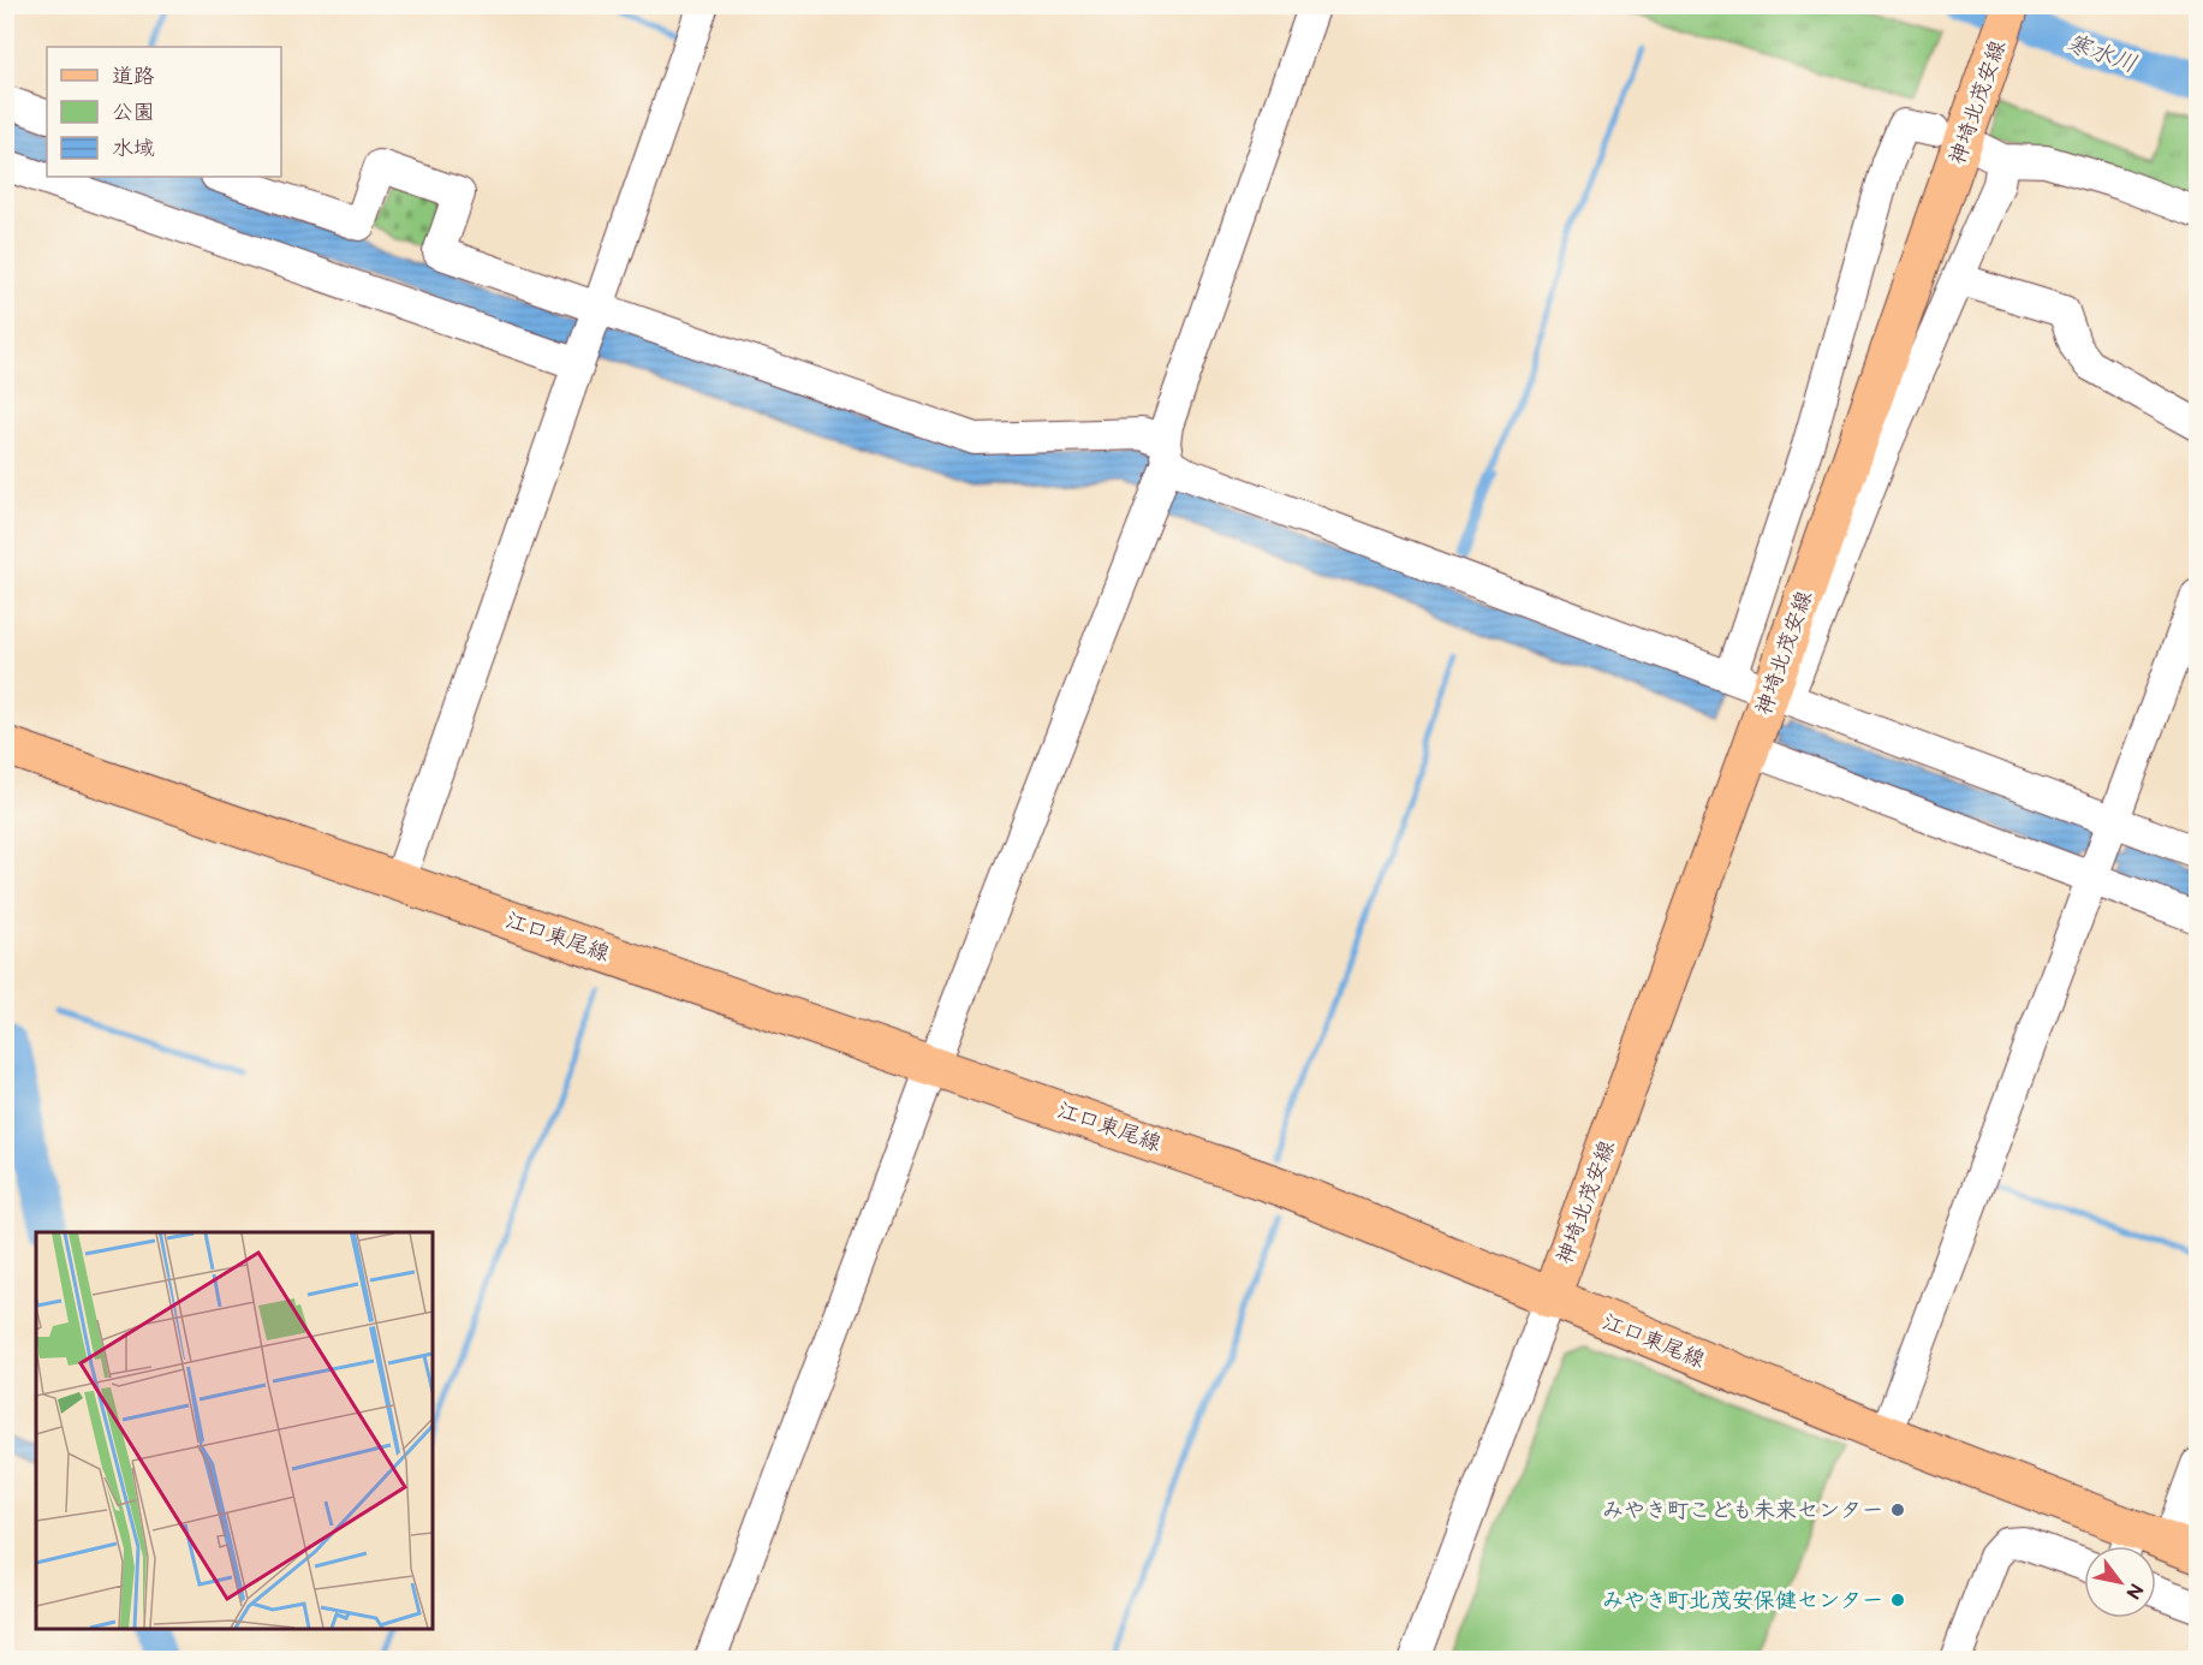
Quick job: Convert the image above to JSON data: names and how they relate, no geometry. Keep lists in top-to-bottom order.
{
  "streets": {
    "main road": ["神埼北茂安線", "江口東尾線"]
  },
  "crossings": [
    ["神埼北茂安線", "江口東尾線"]
  ],
  "water": ["寒水川"],
  "places": ["みやき町こども未来センター", "みやき町北茂安保健センター"],
  "legend": ["道路", "公園", "水域"],
  "north": "bottom right"
}
